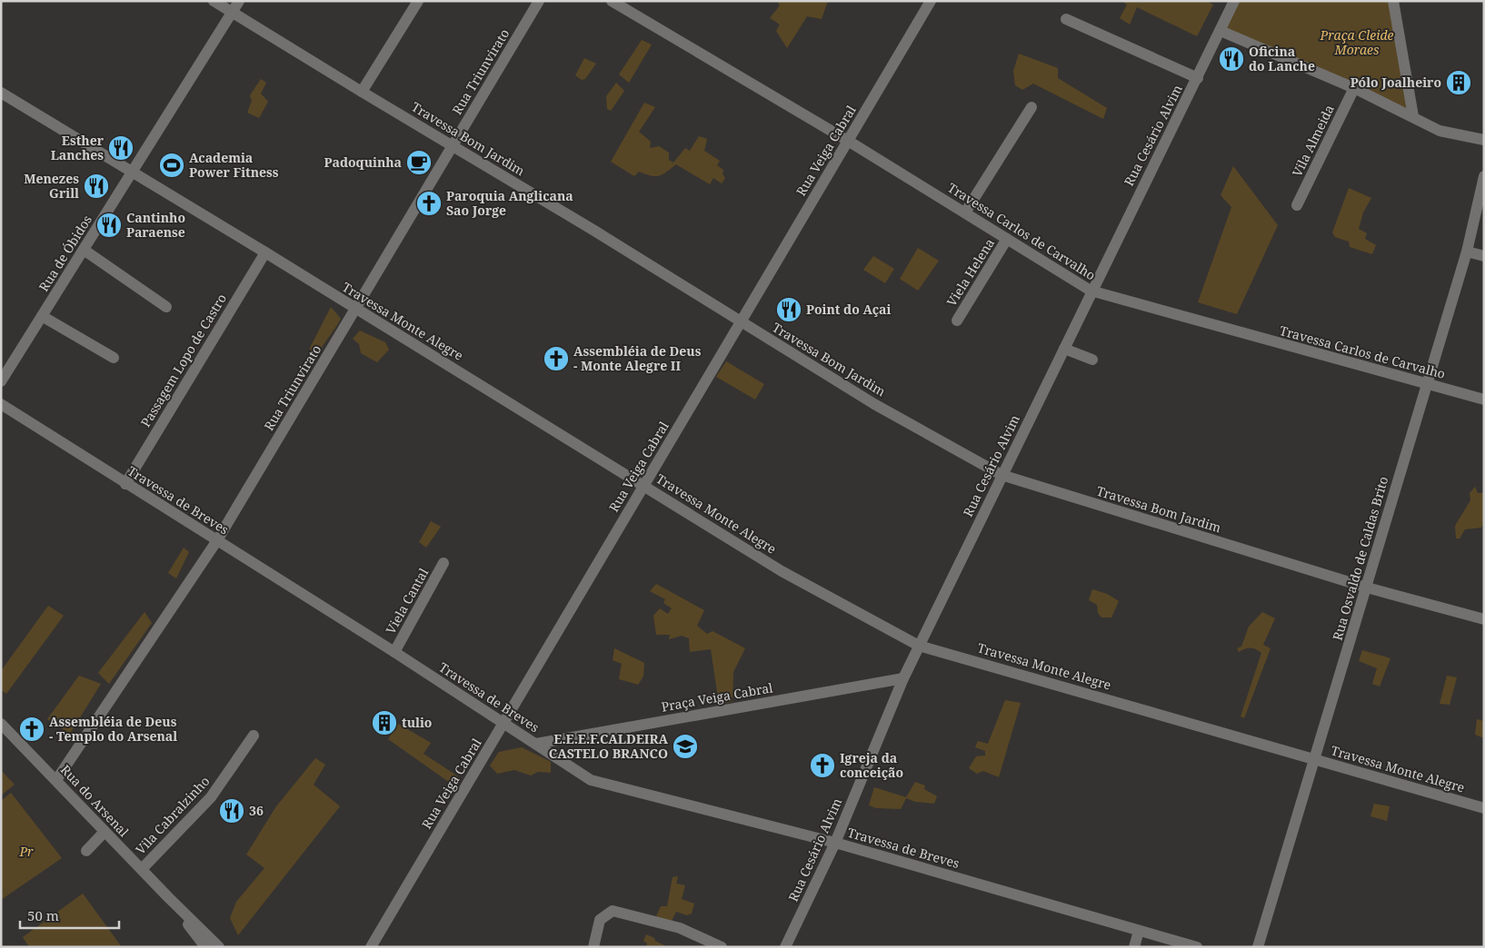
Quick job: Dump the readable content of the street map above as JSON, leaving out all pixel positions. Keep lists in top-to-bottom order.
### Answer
{
  "streets": {
    "street": [
      "Rua Triunvirato",
      "Rua Cesário Alvim",
      "Travessa Bom Jardim",
      "Vila Almeida",
      "Rua Veiga Cabral",
      "Travessa Carlos de Carvalho",
      "Rua de Óbidos",
      "Viela Helena",
      "Travessa Monte Alegre",
      "Passagem Lopo de Castro",
      "Travessa de Breves",
      "Rua Osvaldo de Caldas Brito",
      "Viela Cantal",
      "Praça Veiga Cabral",
      "Rua do Arsenal",
      "Vila Cabralzinho"
    ]
  },
  "crossings": [
    ["Rua Triunvirato", "Travessa Bom Jardim"],
    ["Rua Triunvirato", "Travessa Monte Alegre"],
    ["Rua Triunvirato", "Travessa de Breves"],
    ["Rua Triunvirato", "Rua do Arsenal"],
    ["Rua Cesário Alvim", "Travessa Bom Jardim"],
    ["Rua Cesário Alvim", "Travessa Carlos de Carvalho"],
    ["Rua Cesário Alvim", "Travessa Monte Alegre"],
    ["Rua Cesário Alvim", "Travessa de Breves"],
    ["Rua Cesário Alvim", "Praça Veiga Cabral"],
    ["Travessa Bom Jardim", "Rua Veiga Cabral"],
    ["Travessa Bom Jardim", "Rua de Óbidos"],
    ["Travessa Bom Jardim", "Rua Osvaldo de Caldas Brito"],
    ["Rua Veiga Cabral", "Travessa Carlos de Carvalho"],
    ["Rua Veiga Cabral", "Travessa Monte Alegre"],
    ["Rua Veiga Cabral", "Travessa de Breves"],
    ["Travessa Carlos de Carvalho", "Viela Helena"],
    ["Travessa Carlos de Carvalho", "Rua Osvaldo de Caldas Brito"],
    ["Rua de Óbidos", "Travessa Monte Alegre"],
    ["Travessa Monte Alegre", "Passagem Lopo de Castro"],
    ["Travessa Monte Alegre", "Rua Osvaldo de Caldas Brito"],
    ["Passagem Lopo de Castro", "Travessa de Breves"],
    ["Travessa de Breves", "Viela Cantal"],
    ["Travessa de Breves", "Praça Veiga Cabral"],
    ["Rua do Arsenal", "Vila Cabralzinho"]
  ],
  "parks": ["Praça Cleide Moraes", "Pr"],
  "places": {
    "restaurant": [
      "Oficina do Lanche",
      "Esther Lanches",
      "Menezes Grill",
      "Cantinho Paraense",
      "Point do Açai",
      "36"
    ],
    "building": ["Pólo Joalheiro", "tulio"],
    "cafe": ["Padoquinha"],
    "sports": ["Academia Power Fitness"],
    "church": [
      "Paroquia Anglicana Sao Jorge",
      "Assembléia de Deus - Monte Alegre II",
      "Assembléia de Deus - Templo do Arsenal",
      "Igreja da conceição"
    ],
    "school or university": ["E.E.E.F.CALDEIRA CASTELO BRANCO"]
  },
  "scale_bar": "50 m"
}
